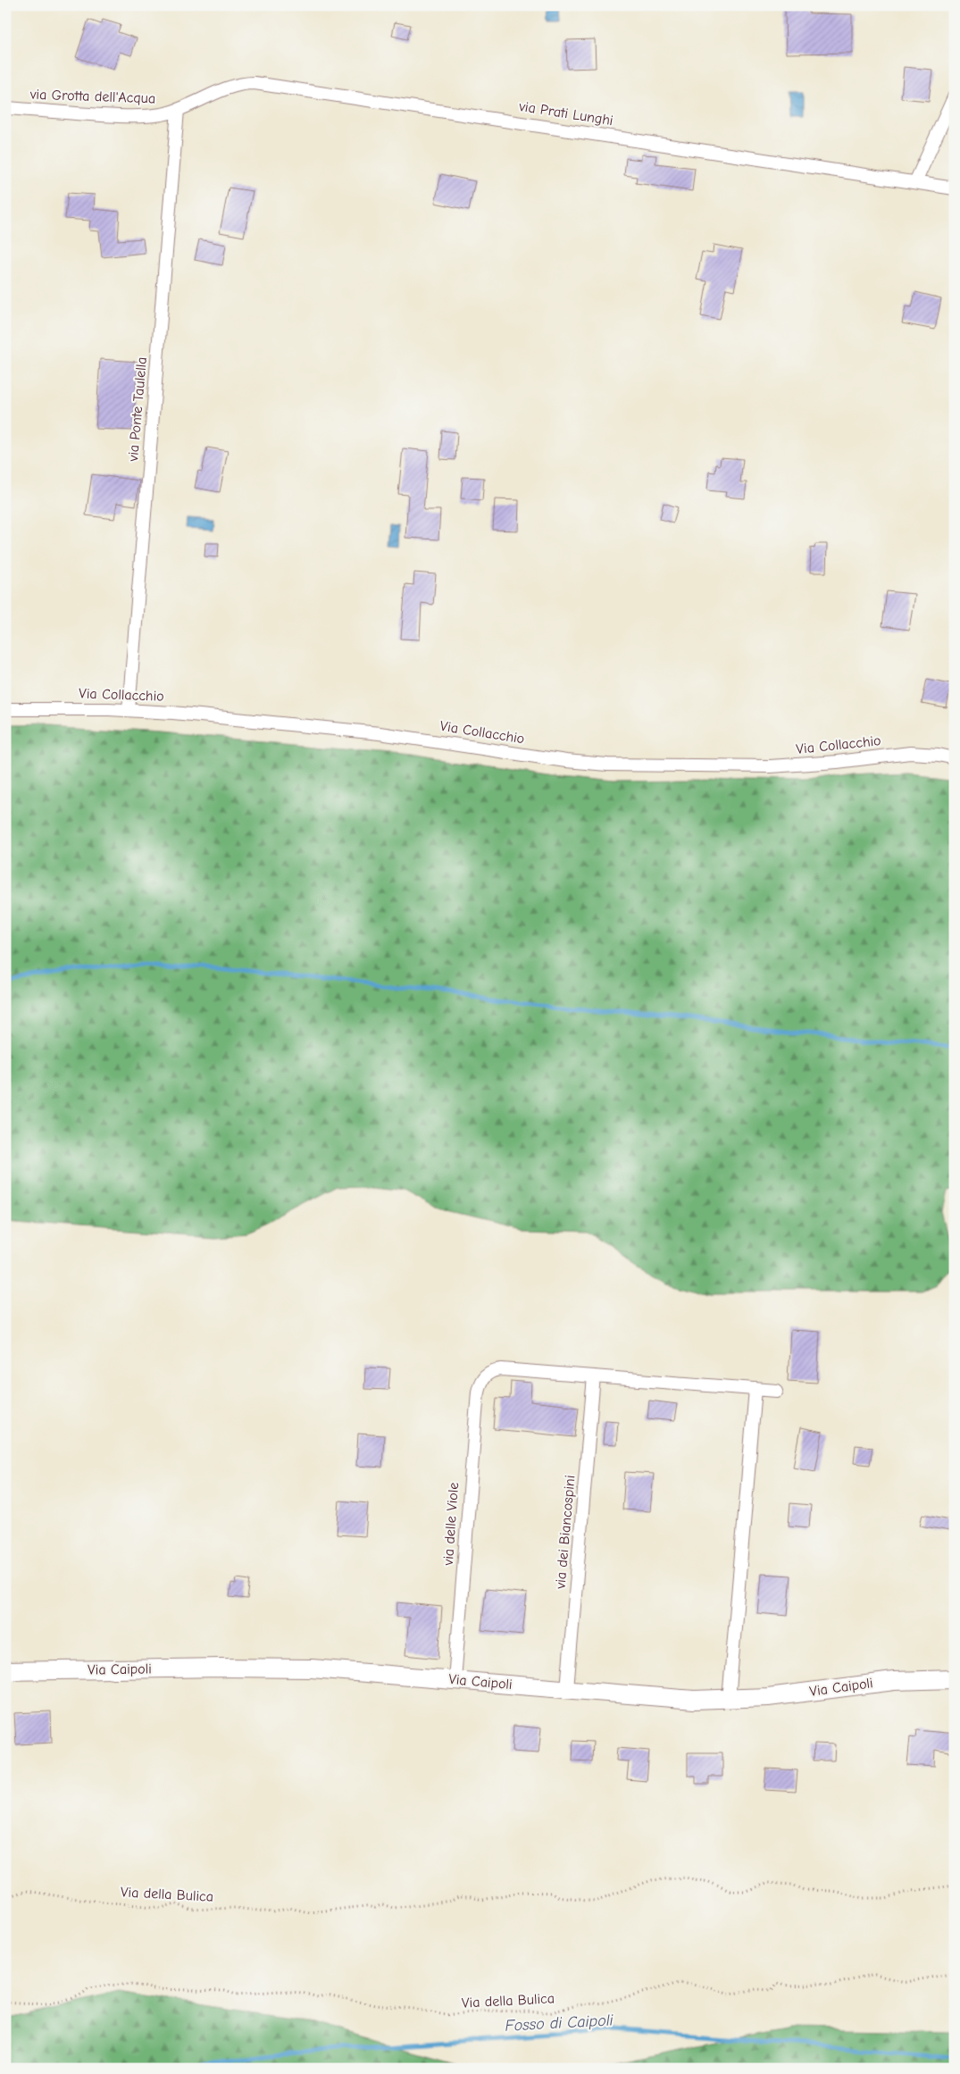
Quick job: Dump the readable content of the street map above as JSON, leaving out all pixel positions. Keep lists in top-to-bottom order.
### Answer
{
  "streets": {
    "street": [
      "via Grotta dell'Acqua",
      "via Prati Lunghi",
      "via Ponte Taulella",
      "Via Collacchio",
      "via delle Viole",
      "via dei Biancospini",
      "Via Caipoli"
    ],
    "path": ["Via della Bulica"]
  },
  "crossings": [
    ["via Grotta dell'Acqua", "via Prati Lunghi"],
    ["via Grotta dell'Acqua", "via Ponte Taulella"],
    ["via Prati Lunghi", "via Ponte Taulella"],
    ["via Ponte Taulella", "Via Collacchio"],
    ["via delle Viole", "via dei Biancospini"],
    ["via delle Viole", "Via Caipoli"],
    ["via dei Biancospini", "Via Caipoli"]
  ],
  "water": ["Fosso di Caipoli"]
}
